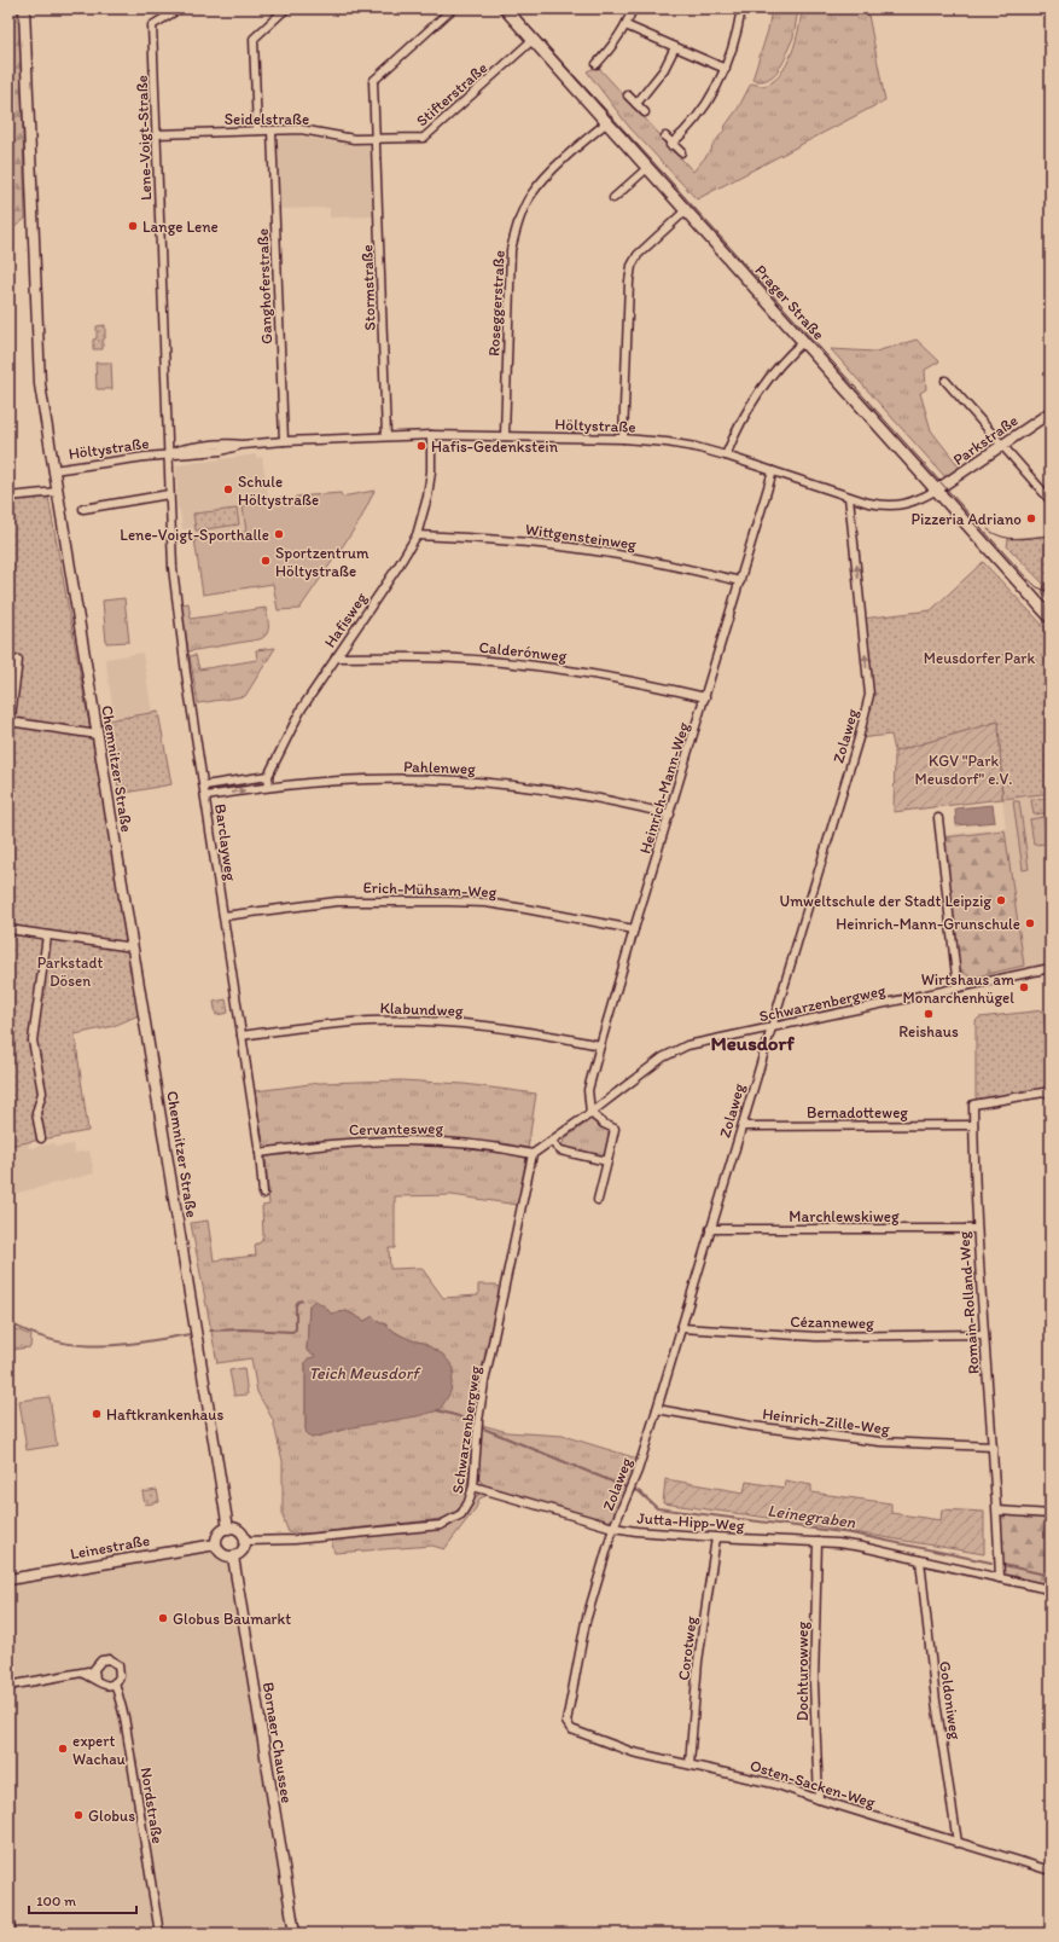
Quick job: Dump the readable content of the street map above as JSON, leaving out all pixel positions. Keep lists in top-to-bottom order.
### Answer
{
  "streets": {
    "main road": [
      "Prager Straße",
      "Parkstraße",
      "Chemnitzer Straße",
      "Leinestraße",
      "Bornaer Chaussee"
    ],
    "street": [
      "Stifterstraße",
      "Seidelstraße",
      "Lene-Voigt-Straße",
      "Ganghoferstraße",
      "Stormstraße",
      "Roseggerstraße",
      "Höltystraße",
      "Wittgensteinweg",
      "Hafisweg",
      "Calderónweg",
      "Zolaweg",
      "Pahlenweg",
      "Heinrich-Mann-Weg",
      "Barclayweg",
      "Erich-Mühsam-Weg",
      "Schwarzenbergweg",
      "Klabundweg",
      "Bernadotteweg",
      "Cervantesweg",
      "Marchlewskiweg",
      "Romain-Rolland-Weg",
      "Cézanneweg",
      "Heinrich-Zille-Weg",
      "Jutta-Hipp-Weg",
      "Corotweg",
      "Dochturowweg",
      "Goldoniweg",
      "Osten-Sacken-Weg",
      "Nordstraße"
    ]
  },
  "crossings": [
    ["Stifterstraße", "Seidelstraße"],
    ["Stifterstraße", "Stormstraße"],
    ["Stifterstraße", "Prager Straße"],
    ["Seidelstraße", "Lene-Voigt-Straße"],
    ["Seidelstraße", "Ganghoferstraße"],
    ["Seidelstraße", "Stormstraße"],
    ["Lene-Voigt-Straße", "Höltystraße"],
    ["Lene-Voigt-Straße", "Barclayweg"],
    ["Ganghoferstraße", "Höltystraße"],
    ["Stormstraße", "Höltystraße"],
    ["Prager Straße", "Roseggerstraße"],
    ["Prager Straße", "Höltystraße"],
    ["Prager Straße", "Parkstraße"],
    ["Roseggerstraße", "Höltystraße"],
    ["Höltystraße", "Parkstraße"],
    ["Höltystraße", "Hafisweg"],
    ["Höltystraße", "Zolaweg"],
    ["Höltystraße", "Chemnitzer Straße"],
    ["Höltystraße", "Heinrich-Mann-Weg"],
    ["Höltystraße", "Barclayweg"],
    ["Wittgensteinweg", "Hafisweg"],
    ["Wittgensteinweg", "Heinrich-Mann-Weg"],
    ["Hafisweg", "Calderónweg"],
    ["Calderónweg", "Heinrich-Mann-Weg"],
    ["Zolaweg", "Schwarzenbergweg"],
    ["Zolaweg", "Bernadotteweg"],
    ["Zolaweg", "Marchlewskiweg"],
    ["Zolaweg", "Cézanneweg"],
    ["Zolaweg", "Heinrich-Zille-Weg"],
    ["Zolaweg", "Jutta-Hipp-Weg"],
    ["Zolaweg", "Osten-Sacken-Weg"],
    ["Pahlenweg", "Heinrich-Mann-Weg"],
    ["Pahlenweg", "Barclayweg"],
    ["Chemnitzer Straße", "Schwarzenbergweg"],
    ["Chemnitzer Straße", "Leinestraße"],
    ["Chemnitzer Straße", "Bornaer Chaussee"],
    ["Heinrich-Mann-Weg", "Erich-Mühsam-Weg"],
    ["Heinrich-Mann-Weg", "Schwarzenbergweg"],
    ["Heinrich-Mann-Weg", "Klabundweg"],
    ["Barclayweg", "Erich-Mühsam-Weg"],
    ["Barclayweg", "Klabundweg"],
    ["Barclayweg", "Cervantesweg"],
    ["Schwarzenbergweg", "Cervantesweg"],
    ["Schwarzenbergweg", "Jutta-Hipp-Weg"],
    ["Schwarzenbergweg", "Leinestraße"],
    ["Schwarzenbergweg", "Bornaer Chaussee"],
    ["Bernadotteweg", "Romain-Rolland-Weg"],
    ["Marchlewskiweg", "Romain-Rolland-Weg"],
    ["Romain-Rolland-Weg", "Cézanneweg"],
    ["Romain-Rolland-Weg", "Heinrich-Zille-Weg"],
    ["Romain-Rolland-Weg", "Jutta-Hipp-Weg"],
    ["Jutta-Hipp-Weg", "Corotweg"],
    ["Jutta-Hipp-Weg", "Dochturowweg"],
    ["Jutta-Hipp-Weg", "Goldoniweg"],
    ["Leinestraße", "Bornaer Chaussee"],
    ["Corotweg", "Osten-Sacken-Weg"],
    ["Dochturowweg", "Osten-Sacken-Weg"],
    ["Goldoniweg", "Osten-Sacken-Weg"]
  ],
  "one_way": ["Zolaweg"],
  "districts": ["Meusdorf"],
  "water": ["Teich Meusdorf", "Leinegraben"],
  "parks": ["Meusdorfer Park", "KGV \"Park Meusdorf\" e.V.", "Parkstadt Dösen"],
  "places": [
    "Lange Lene",
    "Hafis-Gedenkstein",
    "Schule Höltystraße",
    "Pizzeria Adriano",
    "Lene-Voigt-Sporthalle",
    "Sportzentrum Höltystraße",
    "Umweltschule der Stadt Leipzig",
    "Heinrich-Mann-Grunschule",
    "Wirtshaus am Monarchenhügel",
    "Reishaus",
    "Haftkrankenhaus",
    "Globus Baumarkt",
    "expert Wachau",
    "Globus"
  ],
  "scale_bar": "100 m"
}
